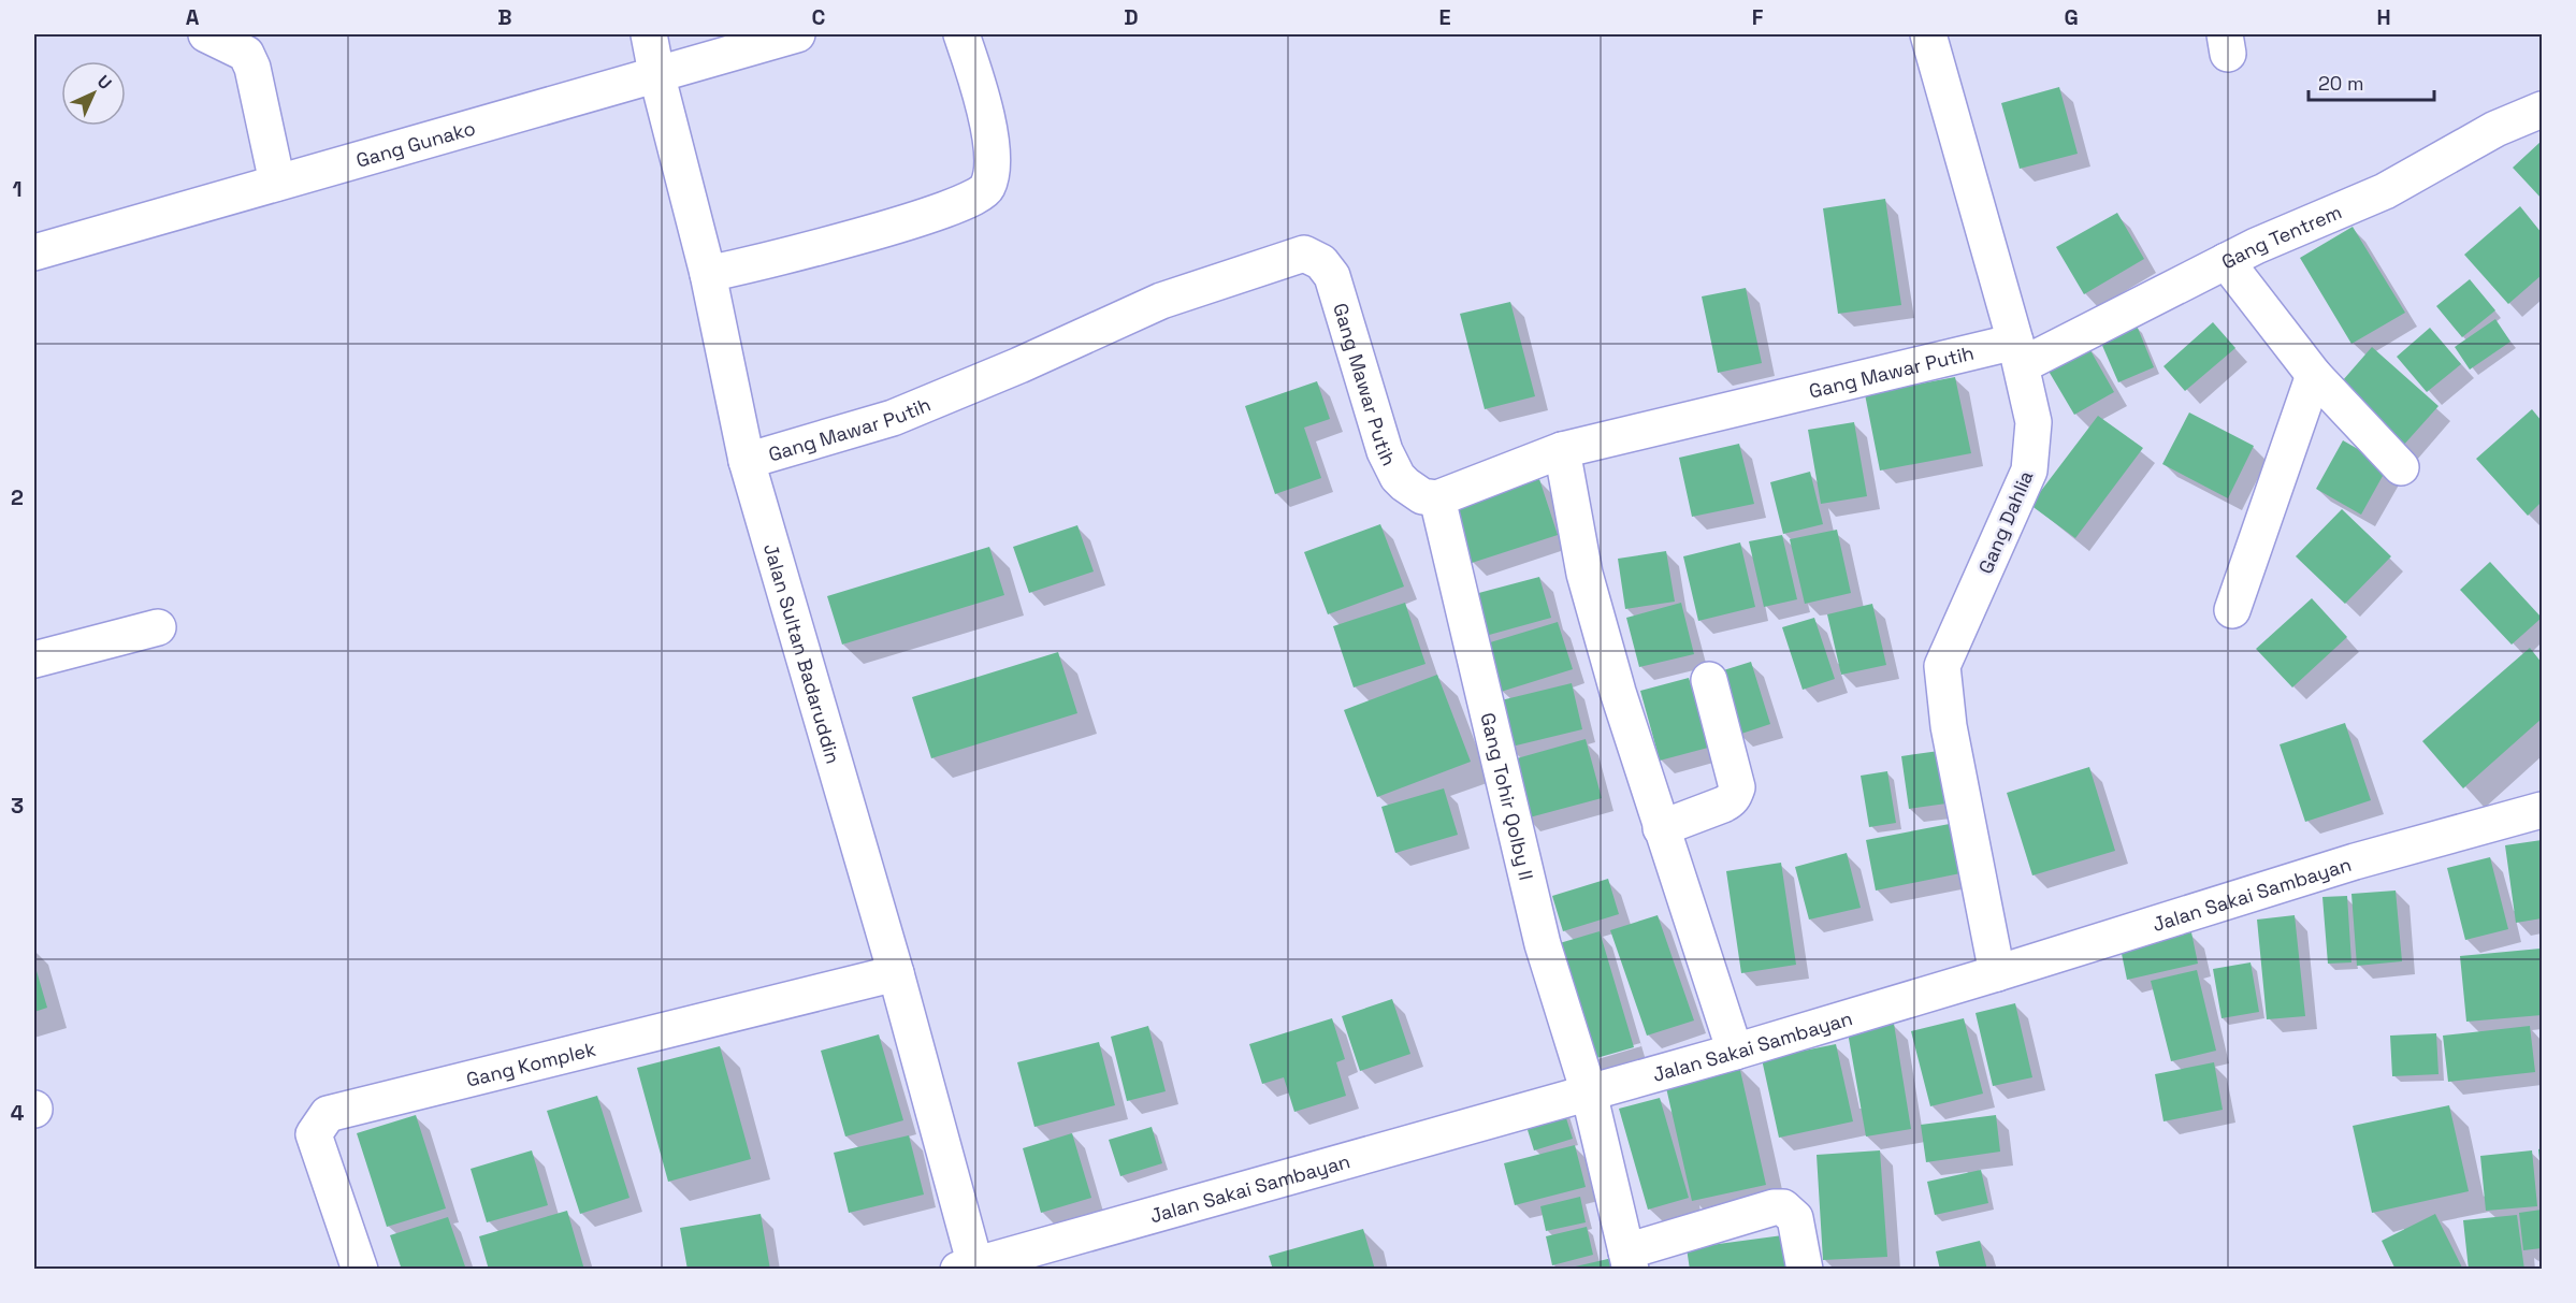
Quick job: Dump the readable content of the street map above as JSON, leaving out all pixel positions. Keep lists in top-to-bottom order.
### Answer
{
  "streets": {
    "street": [
      "Gang Gunako",
      "Gang Tentrem",
      "Gang Mawar Putih",
      "Gang Dahlia",
      "Jalan Sultan Badaruddin",
      "Gang Tohir Qolby II",
      "Jalan Sakai Sambayan",
      "Gang Komplek"
    ]
  },
  "crossings": [
    ["Gang Gunako", "Jalan Sultan Badaruddin"],
    ["Gang Tentrem", "Gang Mawar Putih"],
    ["Gang Tentrem", "Gang Dahlia"],
    ["Gang Mawar Putih", "Gang Dahlia"],
    ["Gang Mawar Putih", "Jalan Sultan Badaruddin"],
    ["Gang Mawar Putih", "Gang Tohir Qolby II"],
    ["Gang Dahlia", "Jalan Sakai Sambayan"],
    ["Jalan Sultan Badaruddin", "Jalan Sakai Sambayan"],
    ["Jalan Sultan Badaruddin", "Gang Komplek"],
    ["Gang Tohir Qolby II", "Jalan Sakai Sambayan"]
  ],
  "scale_bar": "20 m",
  "north": "top right",
  "grid": {
    "columns": [
      "A",
      "B",
      "C",
      "D",
      "E",
      "F",
      "G",
      "H"
    ],
    "rows": [
      "1",
      "2",
      "3",
      "4"
    ]
  }
}
